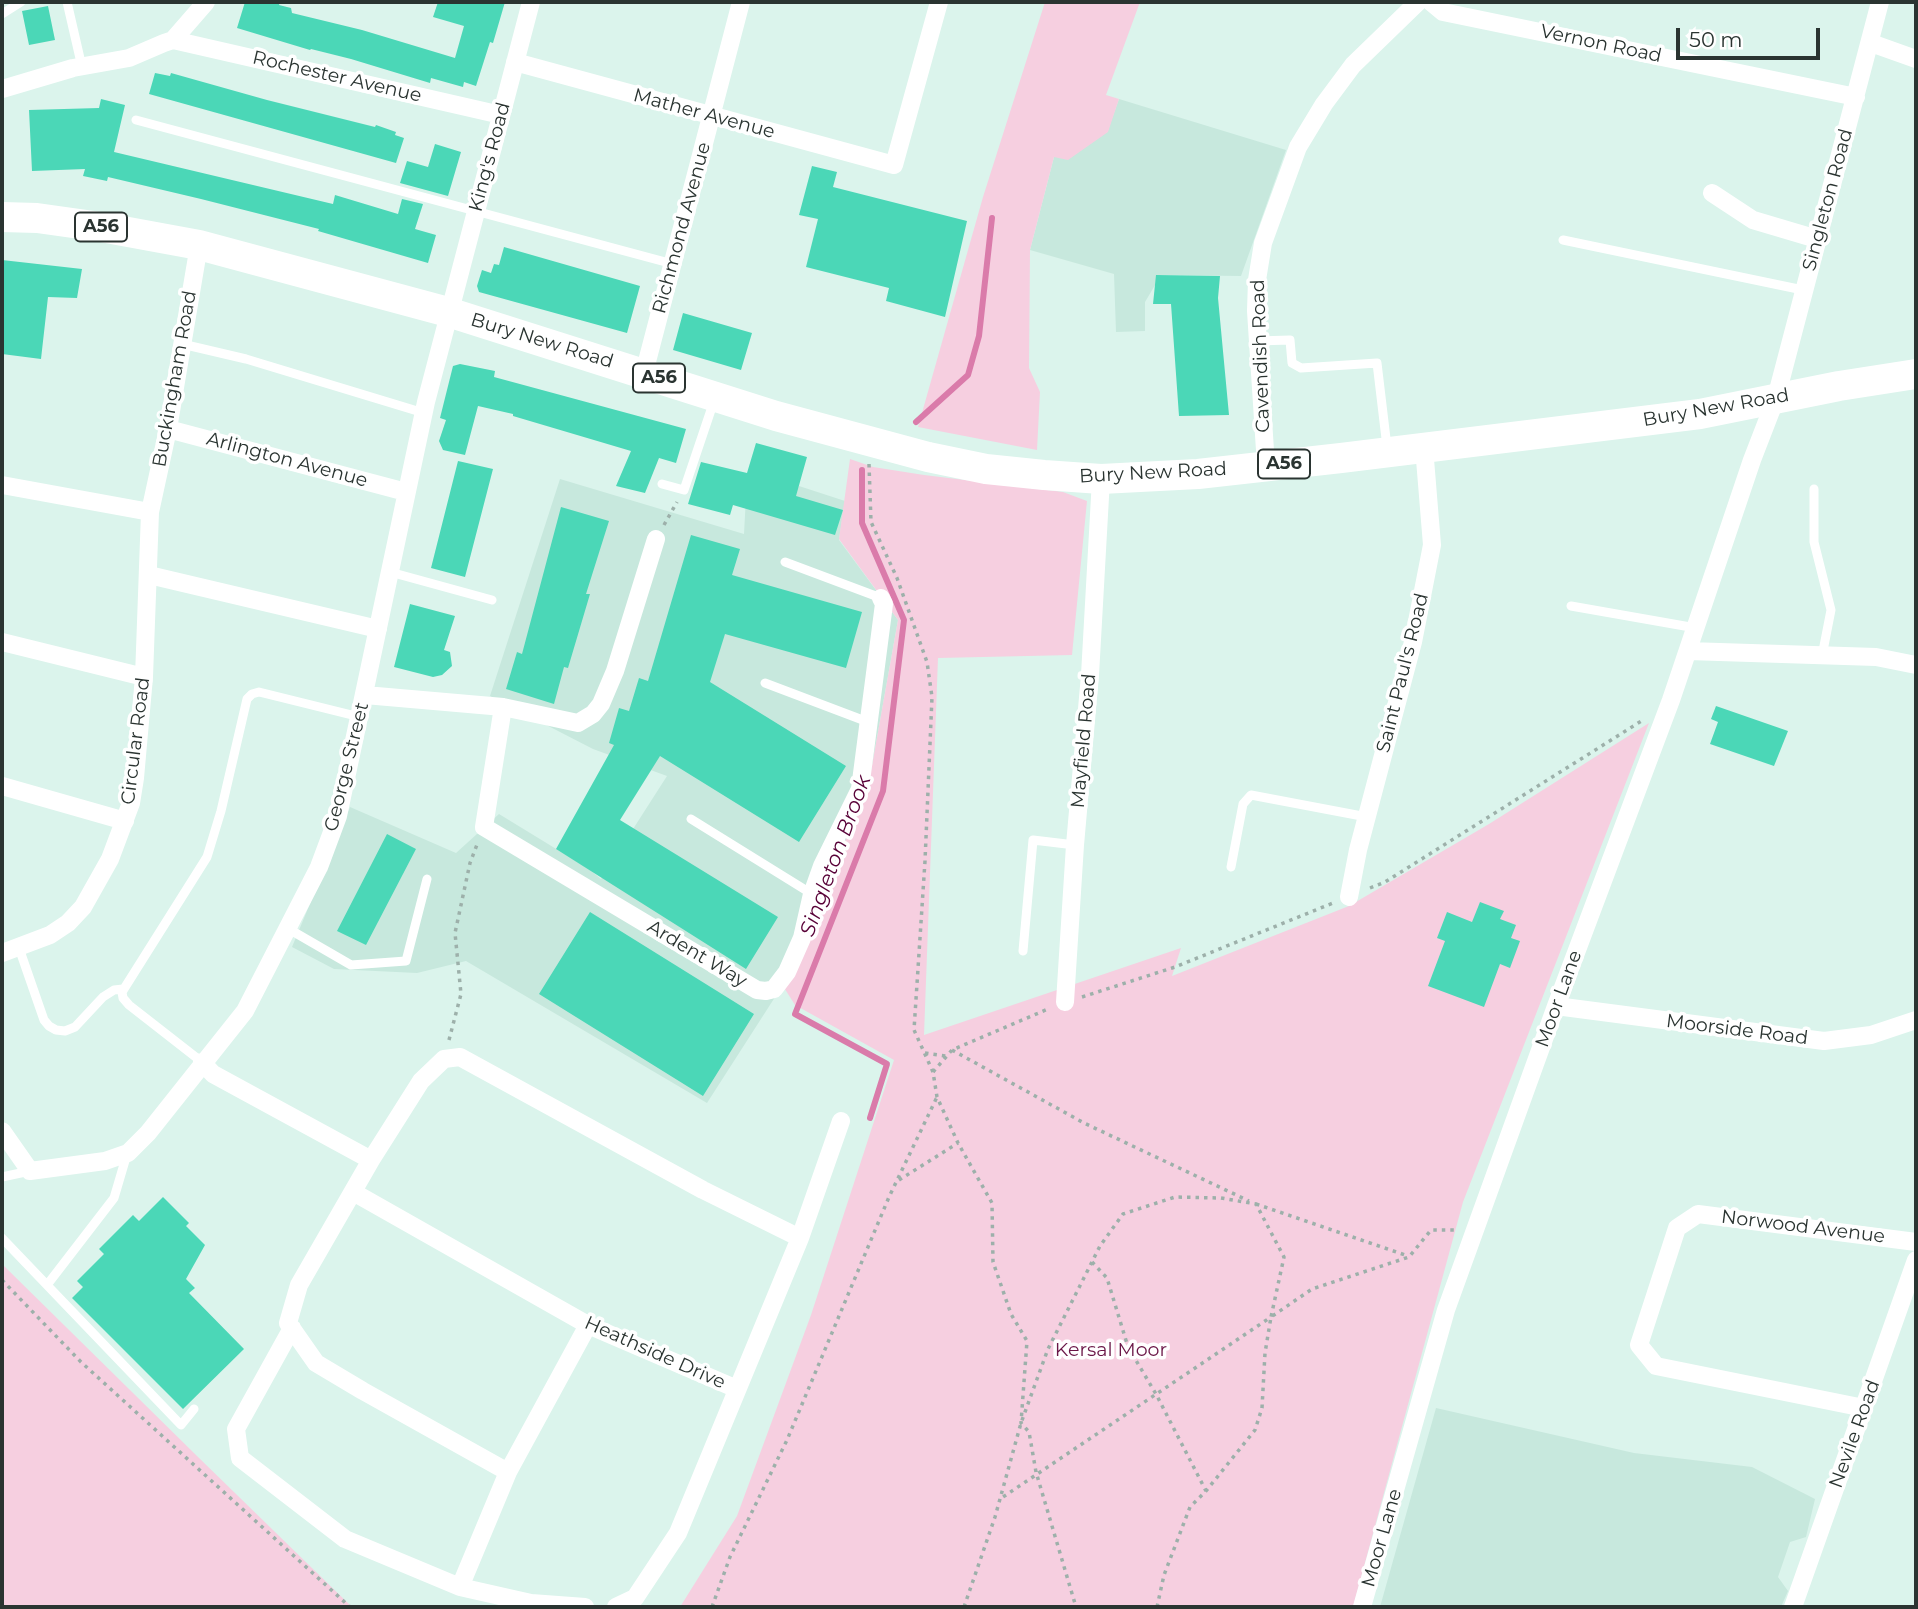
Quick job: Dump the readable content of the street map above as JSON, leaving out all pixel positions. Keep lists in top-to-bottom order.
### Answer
{
  "streets": {
    "highway": ["A56", "Bury New Road"],
    "street": [
      "Vernon Road",
      "Rochester Avenue",
      "Mather Avenue",
      "King's Road",
      "Singleton Road",
      "Richmond Avenue",
      "Cavendish Road",
      "Buckingham Road",
      "Arlington Avenue",
      "Saint Paul's Road",
      "Circular Road",
      "Mayfield Road",
      "George Street",
      "Ardent Way",
      "Moor Lane",
      "Moorside Road",
      "Norwood Avenue",
      "Heathside Drive",
      "Nevile Road"
    ]
  },
  "crossings": [
    ["Vernon Road", "Singleton Road"],
    ["Rochester Avenue", "King's Road"],
    ["Mather Avenue", "King's Road"],
    ["Mather Avenue", "Richmond Avenue"],
    ["King's Road", "Bury New Road"],
    ["King's Road", "George Street"],
    ["Singleton Road", "Bury New Road"],
    ["Singleton Road", "Moor Lane"],
    ["A56", "Bury New Road"],
    ["A56", "Buckingham Road"],
    ["Richmond Avenue", "Bury New Road"],
    ["Bury New Road", "Cavendish Road"],
    ["Bury New Road", "Buckingham Road"],
    ["Bury New Road", "Saint Paul's Road"],
    ["Bury New Road", "Mayfield Road"],
    ["Bury New Road", "George Street"],
    ["Bury New Road", "Moor Lane"],
    ["Buckingham Road", "Arlington Avenue"],
    ["Buckingham Road", "Circular Road"],
    ["Arlington Avenue", "George Street"],
    ["Moor Lane", "Moorside Road"],
    ["Norwood Avenue", "Nevile Road"]
  ],
  "water": ["Singleton Brook"],
  "parks": ["Kersal Moor"],
  "scale_bar": "50 m"
}
